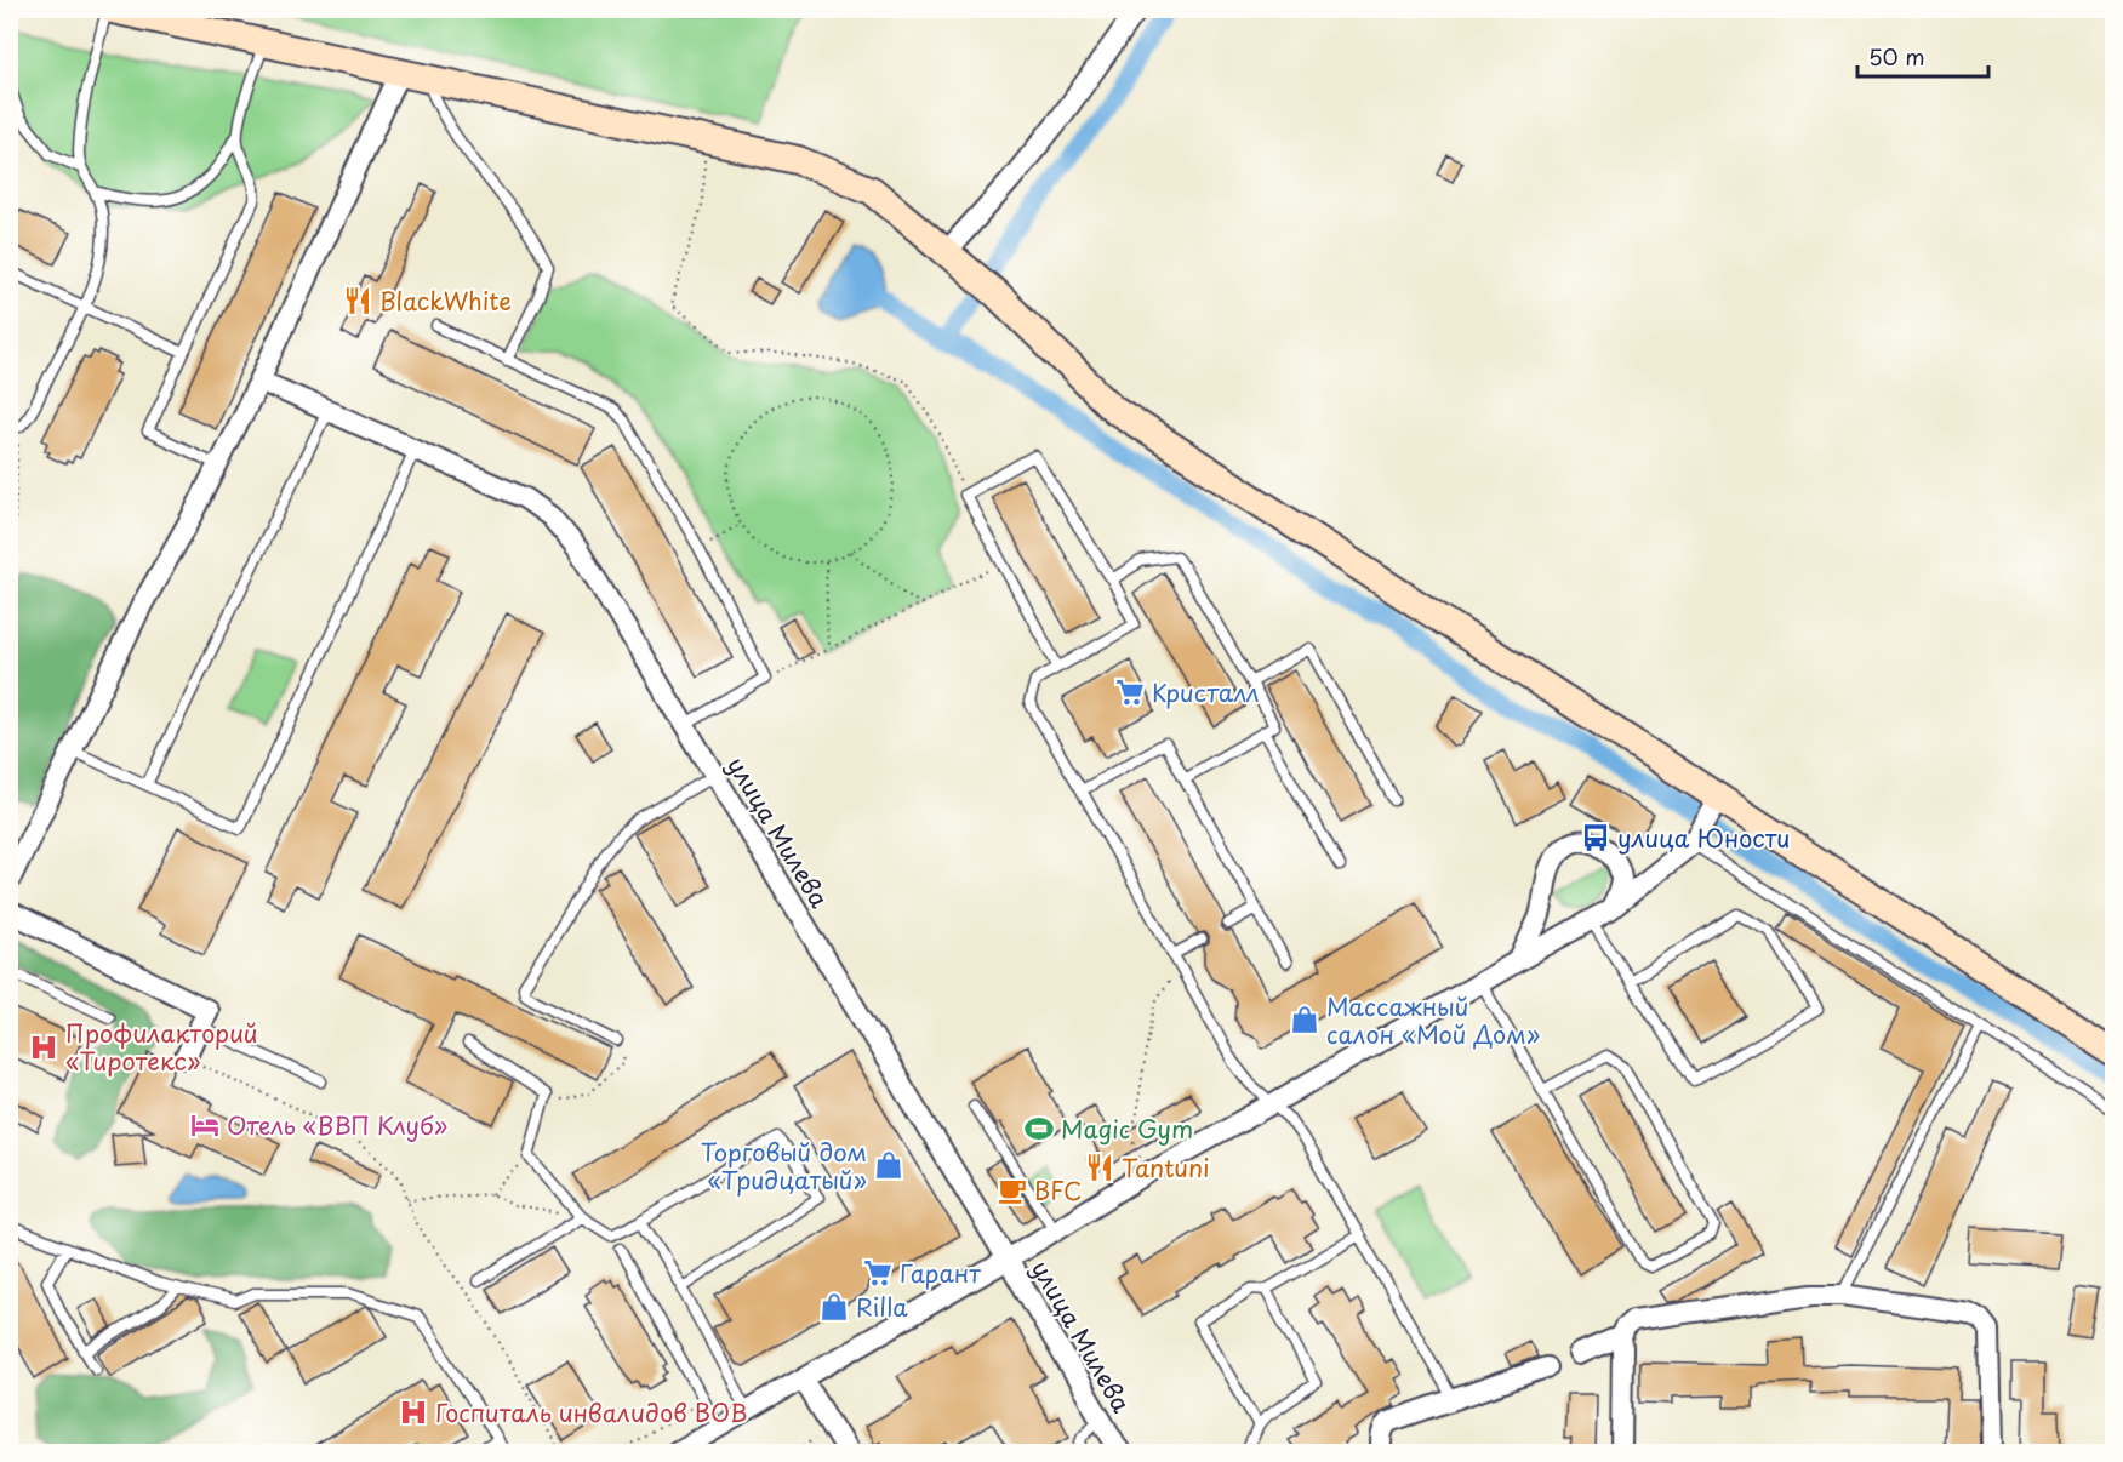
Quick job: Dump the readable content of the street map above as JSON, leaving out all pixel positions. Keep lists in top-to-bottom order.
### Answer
{
  "streets": {
    "street": ["улица Милева"]
  },
  "places": {
    "restaurant": ["BlackWhite", "Tantuni"],
    "supermarket": ["Кристалл", "Гарант"],
    "bus stop": ["улица Юности"],
    "shop": ["Массажный салон «Мой Дом»", "Торговый дом «Тридцатый»", "Rilla"],
    "hospital": ["Профилакторий «Тиротекс»", "Госпиталь инвалидов ВОВ"],
    "hotel": ["Отель «ВВП Клуб»"],
    "sports": ["Magic Gym"],
    "cafe": ["BFC"]
  },
  "scale_bar": "50 m"
}
